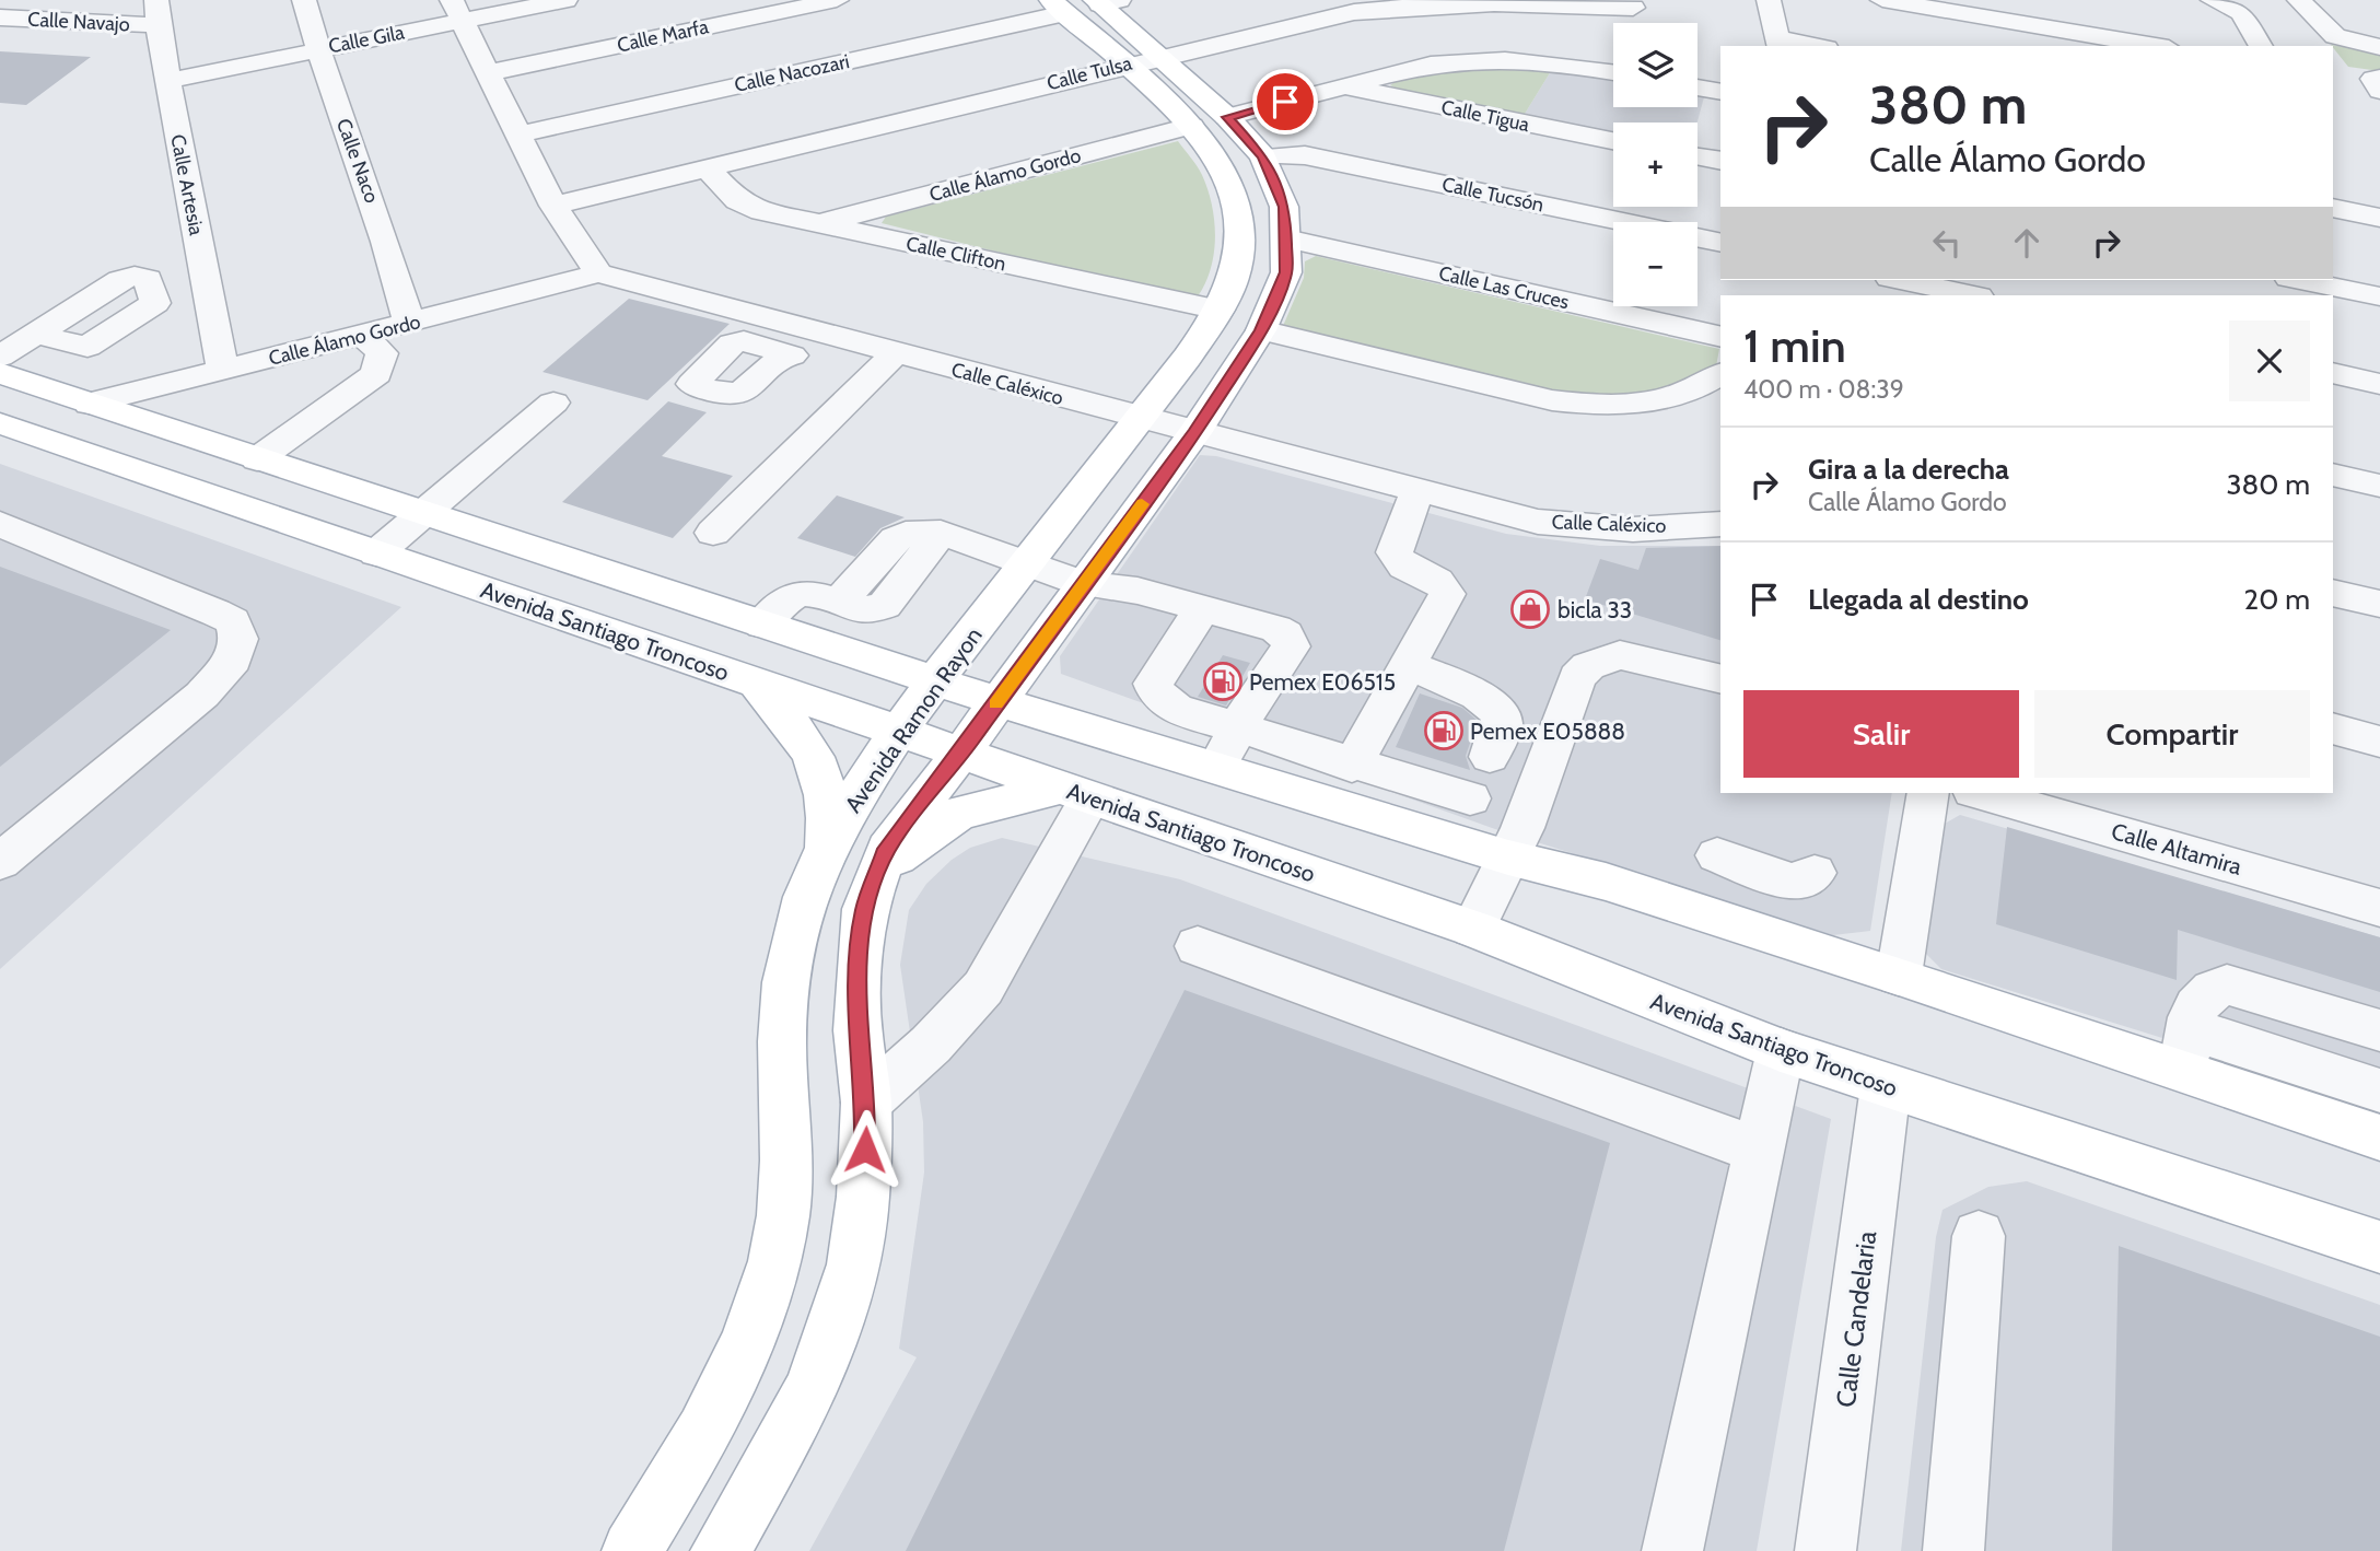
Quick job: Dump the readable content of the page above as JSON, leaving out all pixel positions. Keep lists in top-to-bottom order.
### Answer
{
  "streets": {
    "main road": ["Avenida Santiago Troncoso", "Avenida Ramon Rayon"],
    "street": [
      "Calle Navajo",
      "Calle Marfa",
      "Calle Gila",
      "Calle Nacozari",
      "Calle Tulsa",
      "Calle Tigua",
      "Calle Naco",
      "Calle Álamo Gordo",
      "Calle Artesia",
      "Calle Tucsón",
      "Calle Clifton",
      "Calle Las Cruces",
      "Calle Caléxico",
      "Calle Altamira",
      "Calle Candelaria"
    ]
  },
  "crossings": [
    ["Calle Navajo", "Calle Artesia"],
    ["Calle Gila", "Calle Naco"],
    ["Calle Gila", "Calle Artesia"],
    ["Calle Nacozari", "Avenida Ramon Rayon"],
    ["Calle Tulsa", "Calle Clifton"],
    ["Calle Tulsa", "Avenida Ramon Rayon"],
    ["Calle Naco", "Calle Álamo Gordo"],
    ["Calle Álamo Gordo", "Calle Artesia"],
    ["Calle Álamo Gordo", "Calle Clifton"],
    ["Calle Álamo Gordo", "Calle Caléxico"],
    ["Calle Álamo Gordo", "Avenida Ramon Rayon"],
    ["Calle Clifton", "Avenida Ramon Rayon"],
    ["Calle Caléxico", "Avenida Ramon Rayon"],
    ["Avenida Santiago Troncoso", "Avenida Ramon Rayon"],
    ["Avenida Santiago Troncoso", "Calle Candelaria"]
  ],
  "places": {
    "shop": ["bicla 33"],
    "fuel station": ["Pemex E06515", "Pemex E05888"]
  },
  "page": {
    "map_buttons": ["+", "−"],
    "turn": ["380 m", "Calle Álamo Gordo"],
    "heading": ["1 min", "400 m · 08:39"],
    "list": [
      {
        "name": "Gira a la derecha",
        "note": "Calle Álamo Gordo",
        "value": "380 m"
      },
      {
        "name": "Llegada al destino",
        "value": "20 m"
      }
    ],
    "buttons": ["Salir", "Compartir"]
  }
}
